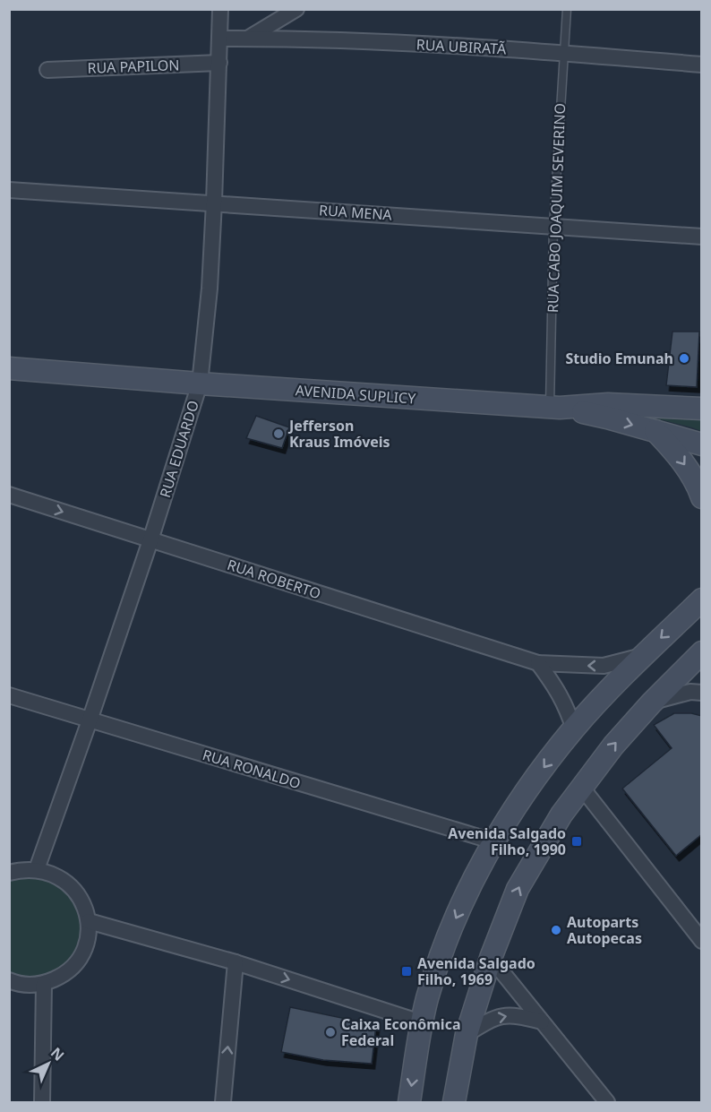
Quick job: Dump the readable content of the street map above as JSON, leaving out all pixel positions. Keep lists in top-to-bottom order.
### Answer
{
  "streets": {
    "main road": ["AVENIDA SUPLICY"],
    "street": [
      "RUA UBIRATÃ",
      "RUA PAPILON",
      "RUA MENA",
      "RUA EDUARDO",
      "RUA ROBERTO",
      "RUA RONALDO"
    ],
    "lane": ["RUA CABO JOAQUIM SEVERINO"]
  },
  "crossings": [
    ["RUA UBIRATÃ", "RUA CABO JOAQUIM SEVERINO"],
    ["RUA UBIRATÃ", "RUA EDUARDO"],
    ["RUA PAPILON", "RUA EDUARDO"],
    ["RUA CABO JOAQUIM SEVERINO", "RUA MENA"],
    ["RUA CABO JOAQUIM SEVERINO", "AVENIDA SUPLICY"],
    ["RUA MENA", "RUA EDUARDO"],
    ["AVENIDA SUPLICY", "RUA EDUARDO"],
    ["RUA EDUARDO", "RUA ROBERTO"],
    ["RUA EDUARDO", "RUA RONALDO"]
  ],
  "places": {
    "other": [
      "Studio Emunah",
      "Jefferson Kraus Imóveis",
      "Autoparts Autopecas",
      "Caixa Econômica Federal"
    ],
    "transit": ["Avenida Salgado Filho, 1990", "Avenida Salgado Filho, 1969"]
  },
  "north": "top right"
}
